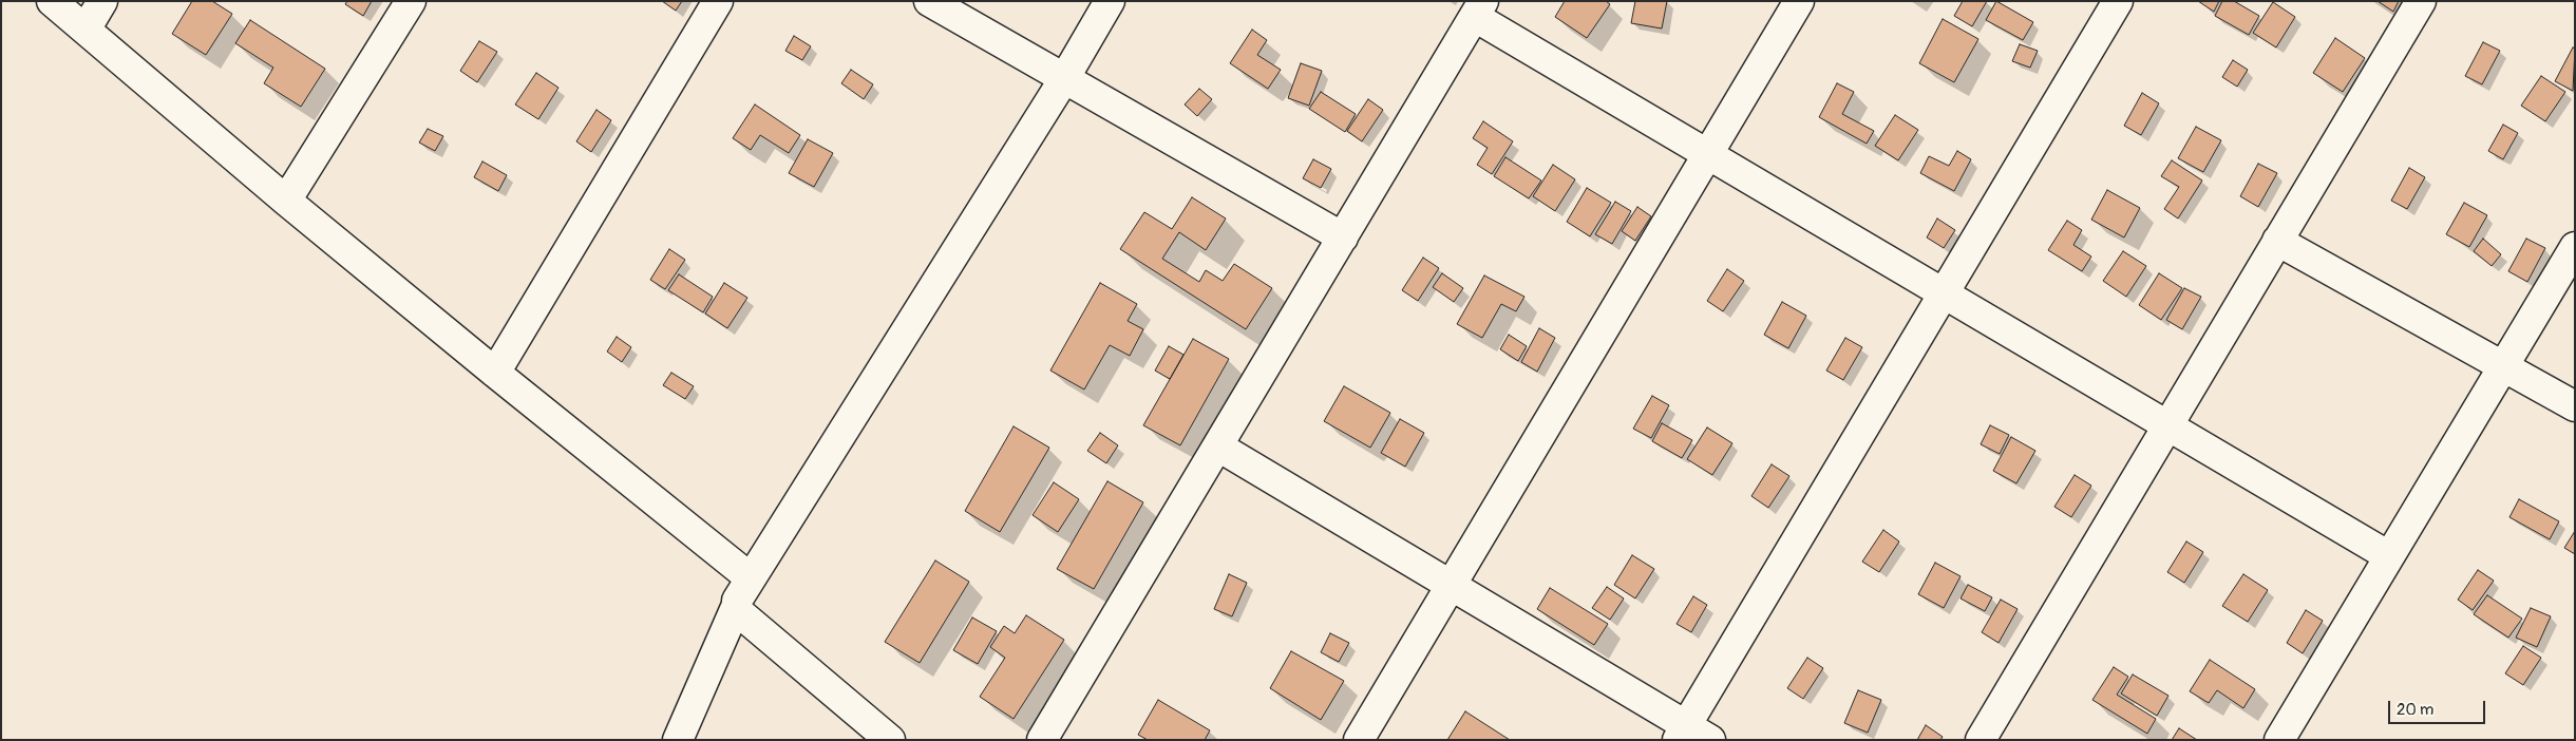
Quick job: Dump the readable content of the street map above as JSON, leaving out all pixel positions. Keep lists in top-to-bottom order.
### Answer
{
  "scale_bar": "20 m"
}
